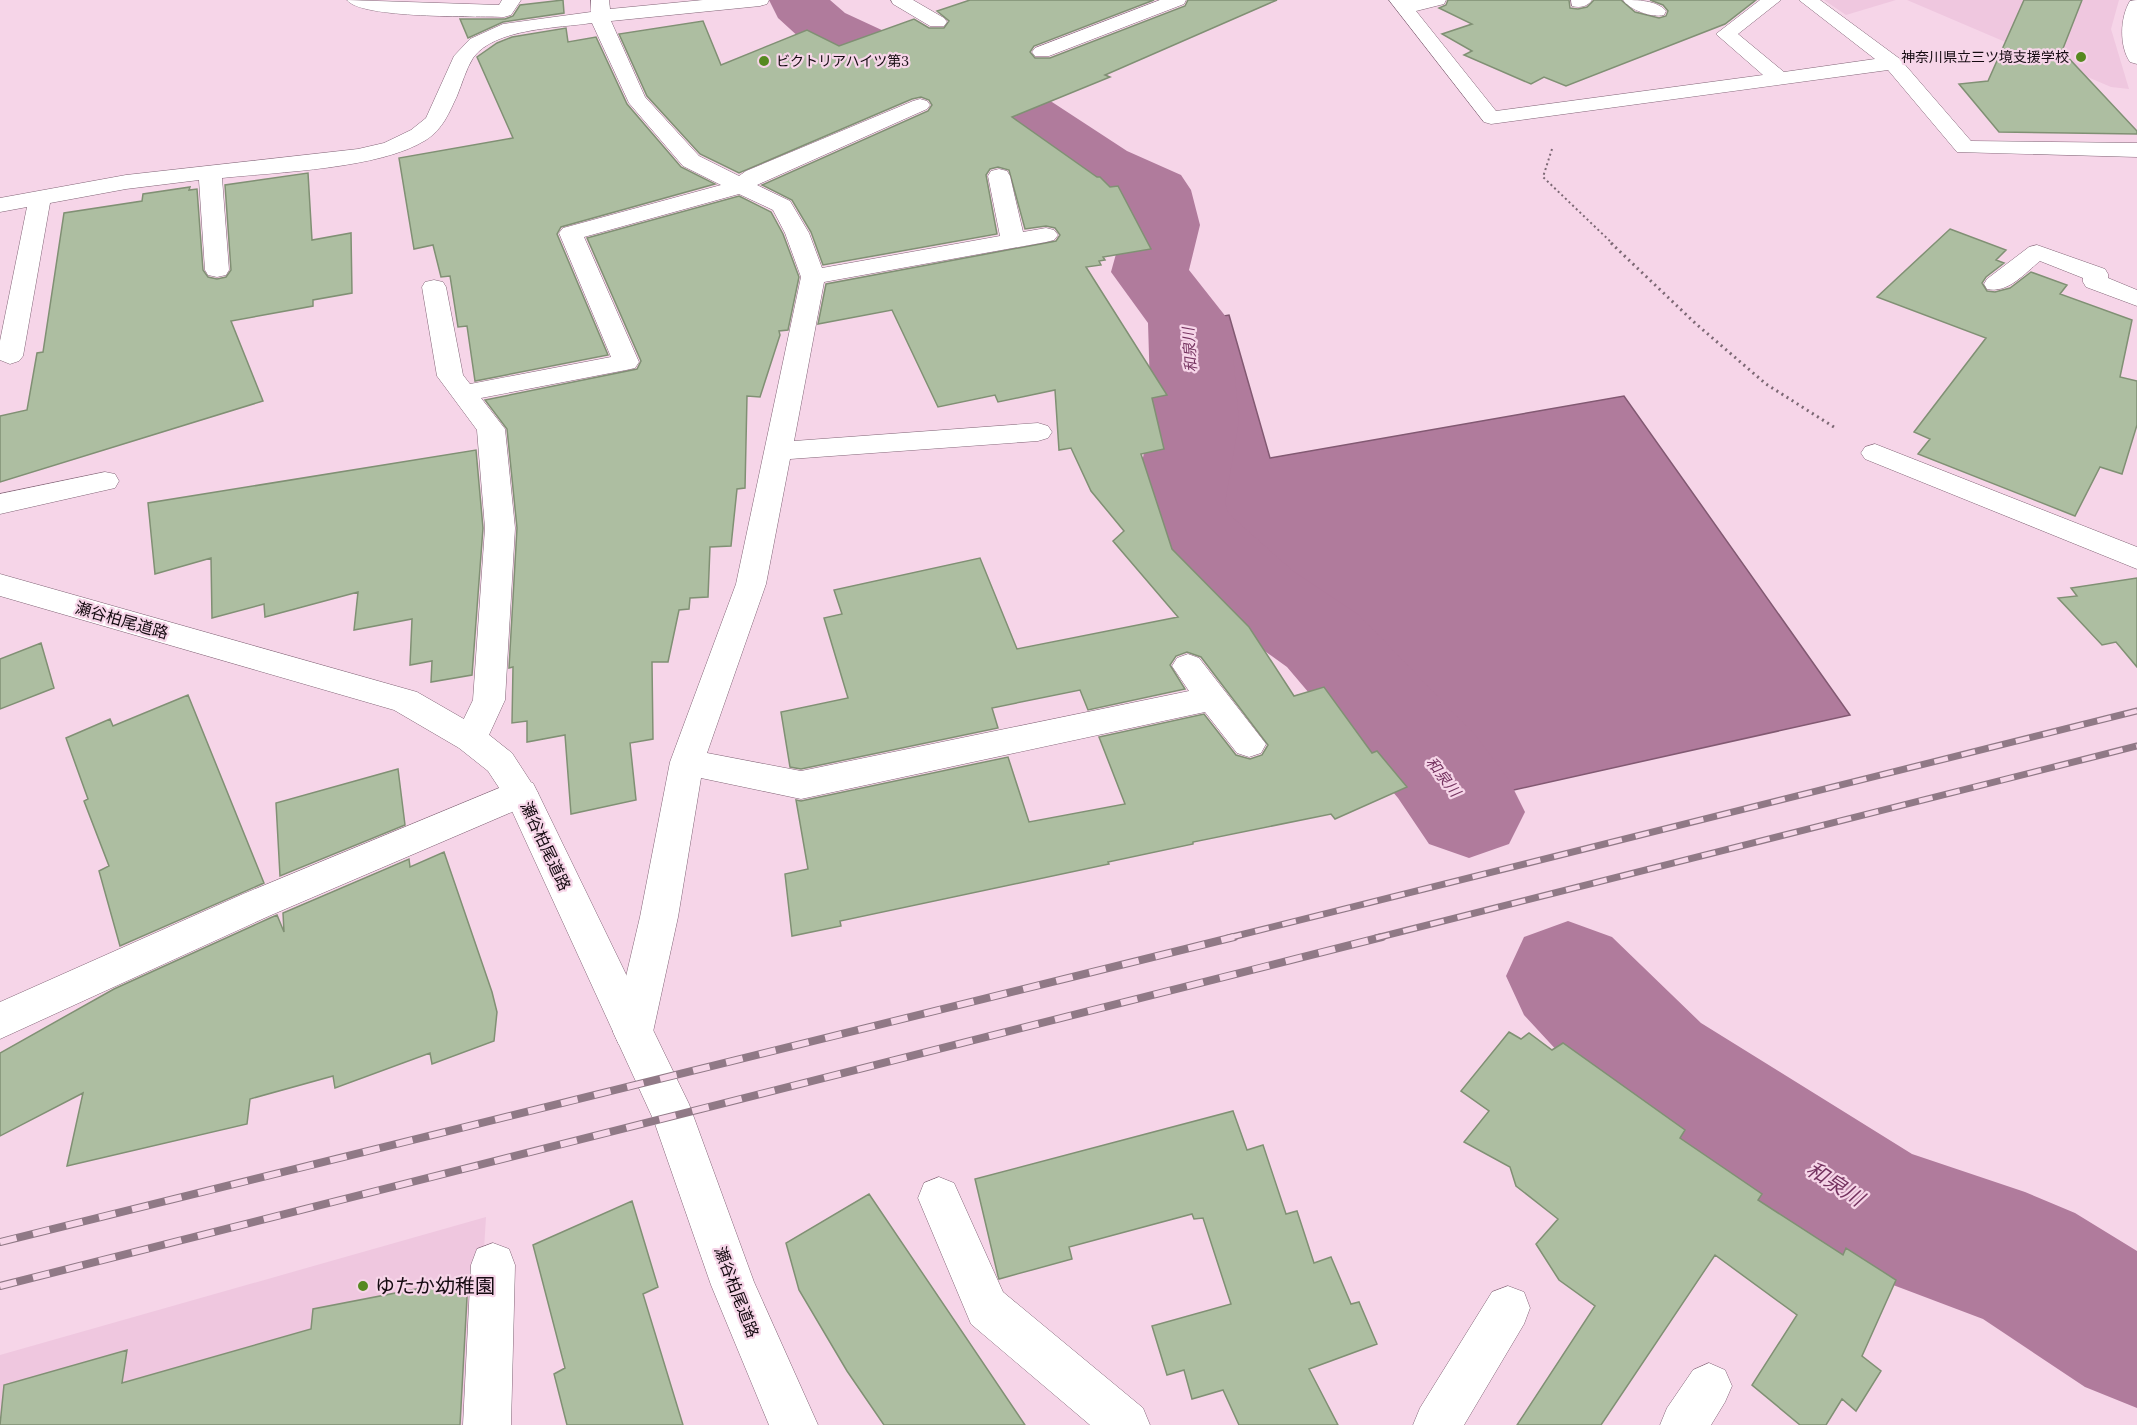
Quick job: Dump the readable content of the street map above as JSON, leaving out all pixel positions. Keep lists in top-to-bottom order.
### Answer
{
  "streets": {
    "street": ["瀬谷柏尾道路"]
  },
  "water": ["和泉川"],
  "places": ["神奈川県立三ツ境支援学校", "ビクトリアハイツ第3", "ゆたか幼稚園"]
}
